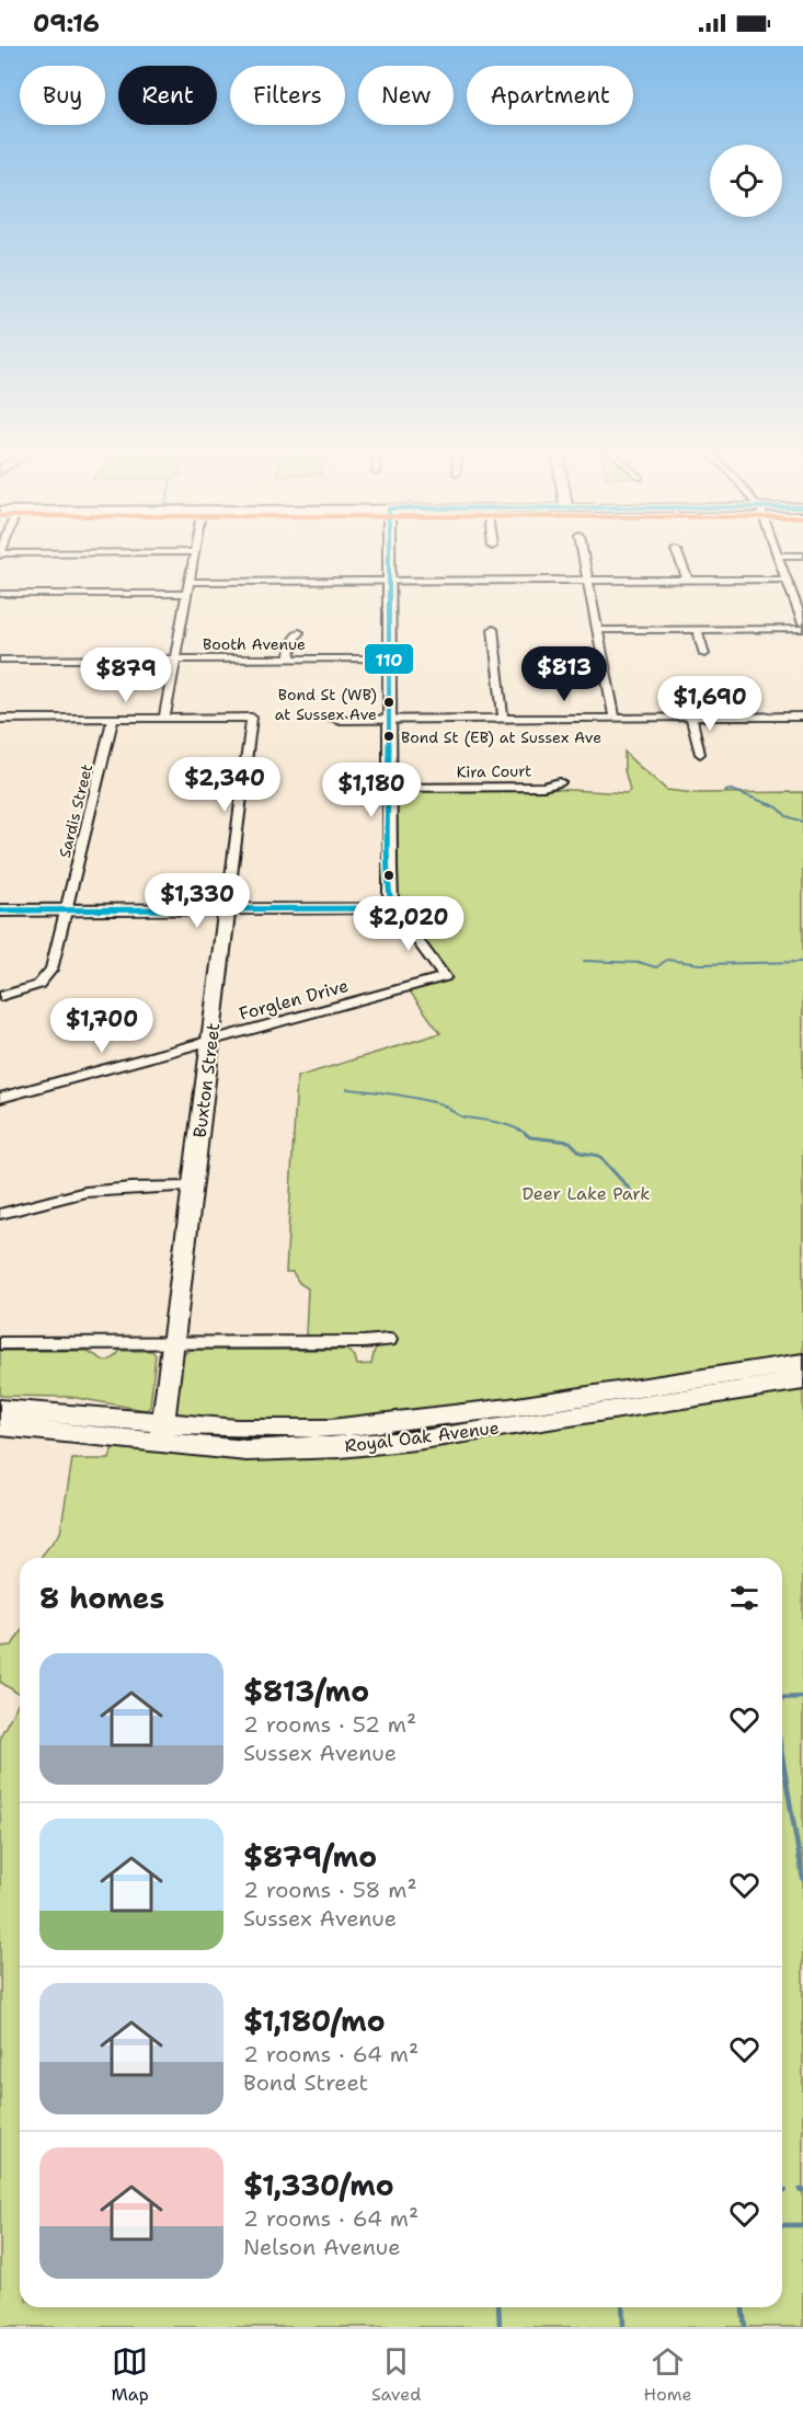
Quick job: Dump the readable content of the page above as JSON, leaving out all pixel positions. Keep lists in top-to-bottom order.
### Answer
{
  "streets": {
    "street": [
      "Booth Avenue",
      "Kira Court",
      "Sardis Street",
      "Forglen Drive",
      "Buxton Street",
      "Royal Oak Avenue"
    ]
  },
  "crossings": [
    ["Forglen Drive", "Buxton Street"],
    ["Buxton Street", "Royal Oak Avenue"]
  ],
  "parks": ["Deer Lake Park"],
  "places": ["Bond St (WB) at Sussex Ave", "Bond St (EB) at Sussex Ave"],
  "lines": ["transit line 110"],
  "page": {
    "status": "09:16",
    "chip": [
      "Buy",
      "Rent",
      "Filters",
      "New",
      "Apartment"
    ],
    "price": [
      "$813",
      "$879",
      "$1,690",
      "$2,340",
      "$1,180",
      "$1,330",
      "$2,020",
      "$1,700"
    ],
    "heading": "8 homes",
    "list": [
      {
        "name": "$813/mo",
        "note": "2 rooms · 52 m² · Sussex Avenue"
      },
      {
        "name": "$879/mo",
        "note": "2 rooms · 58 m² · Sussex Avenue"
      },
      {
        "name": "$1,180/mo",
        "note": "2 rooms · 64 m² · Bond Street"
      },
      {
        "name": "$1,330/mo",
        "note": "2 rooms · 64 m² · Nelson Avenue"
      }
    ],
    "tabs": ["Map", "Saved", "Home"]
  }
}
